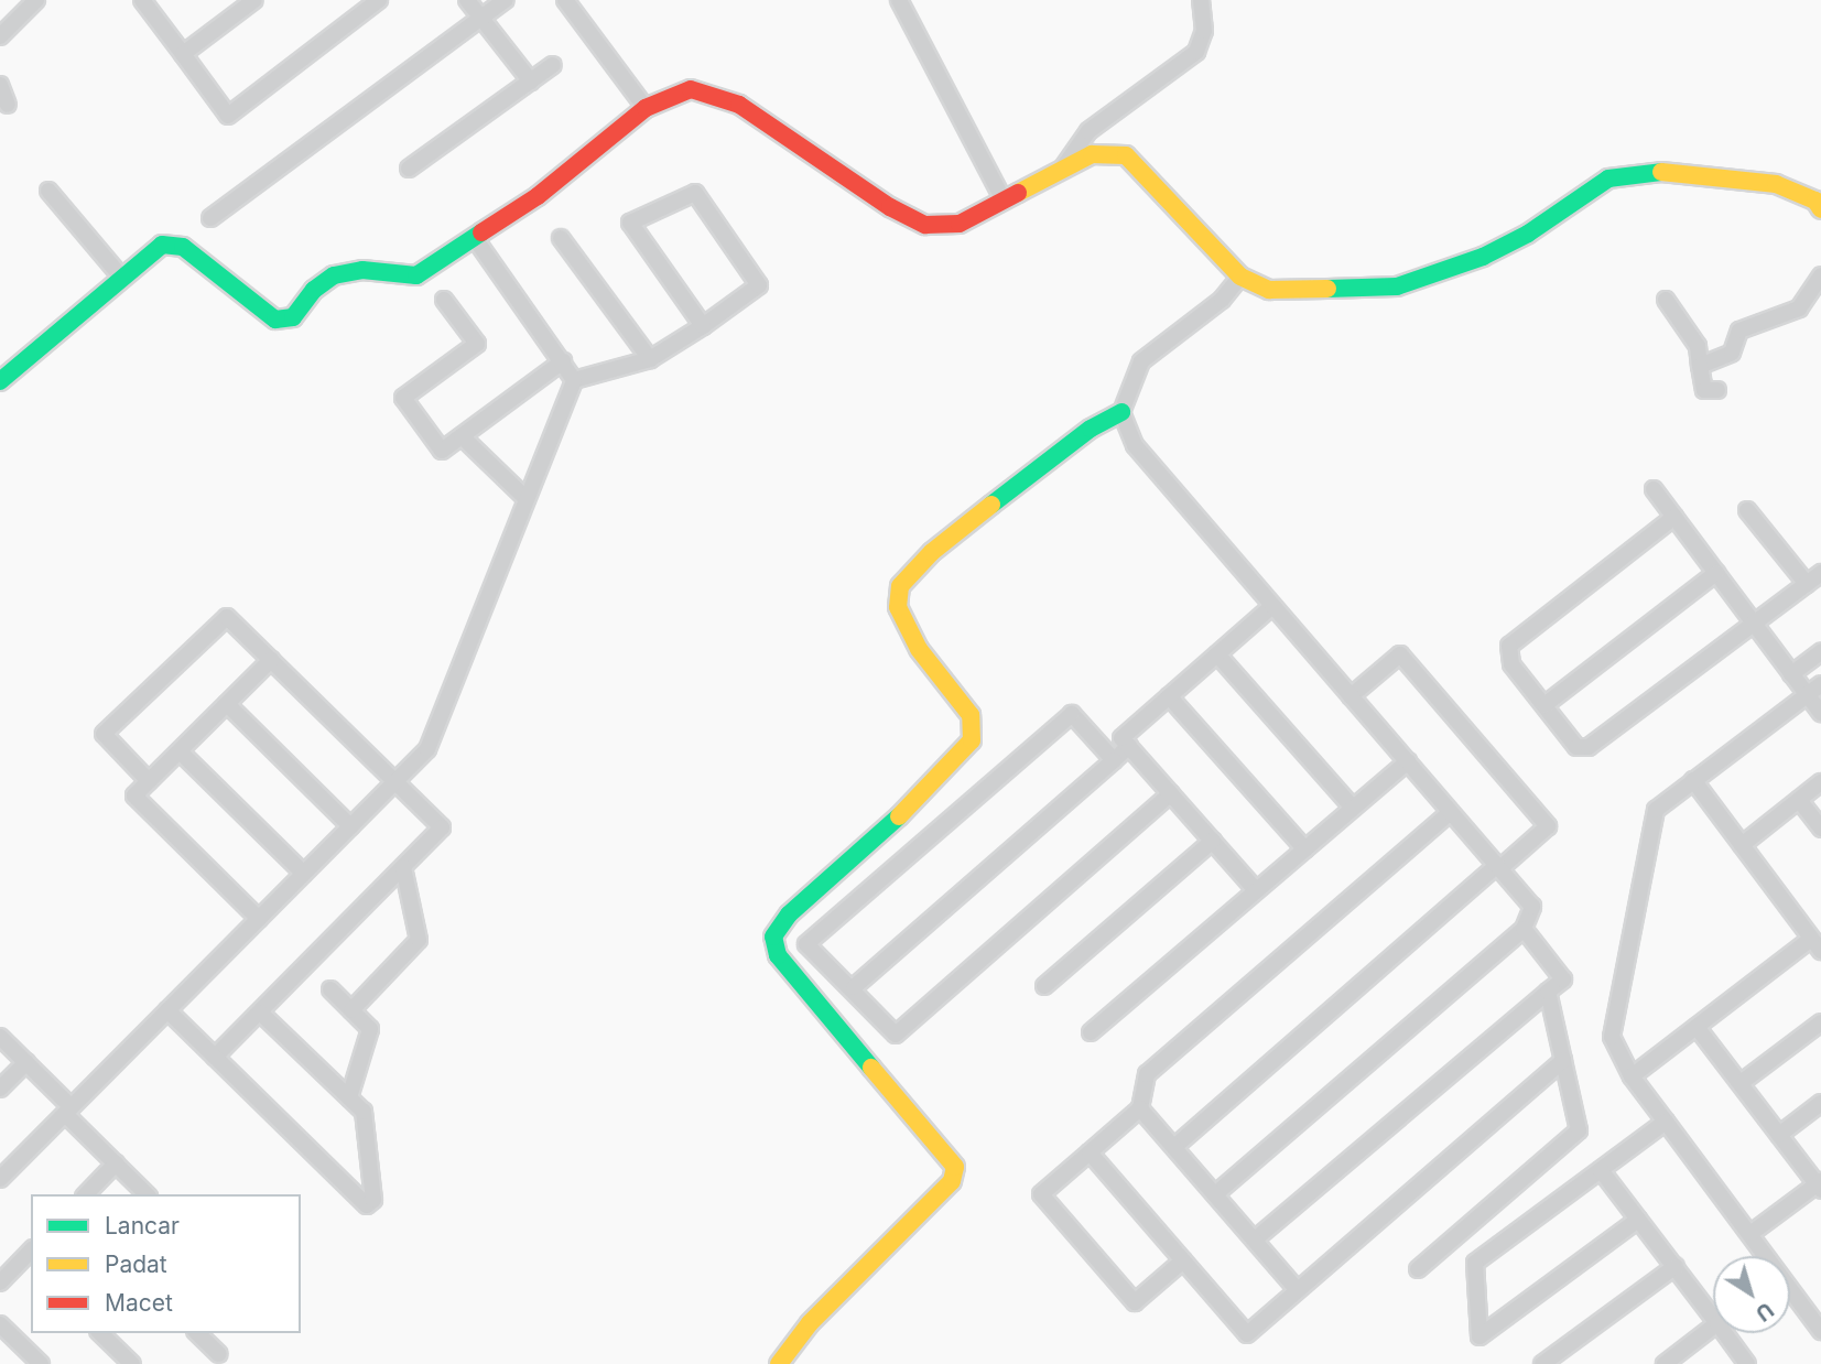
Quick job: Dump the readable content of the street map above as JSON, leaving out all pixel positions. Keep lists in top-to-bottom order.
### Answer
{
  "legend": ["Lancar", "Padat", "Macet"],
  "north": "bottom right"
}
